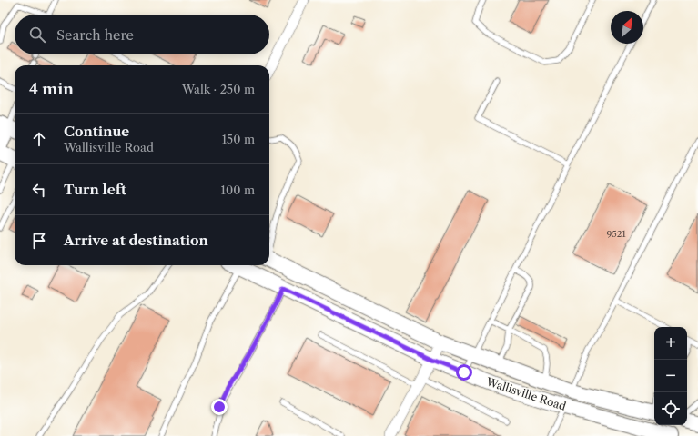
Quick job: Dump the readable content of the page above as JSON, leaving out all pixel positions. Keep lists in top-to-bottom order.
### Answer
{
  "streets": {
    "main road": ["Wallisville Road"]
  },
  "house_numbers": ["9521"],
  "north": "top right",
  "page": {
    "search": "Search here",
    "heading": ["4 min", "Walk · 250 m"],
    "list": [
      ["Continue", "Wallisville Road", "150 m"],
      ["Turn left", "100 m"],
      "Arrive at destination"
    ],
    "map_buttons": ["+", "−"]
  }
}
